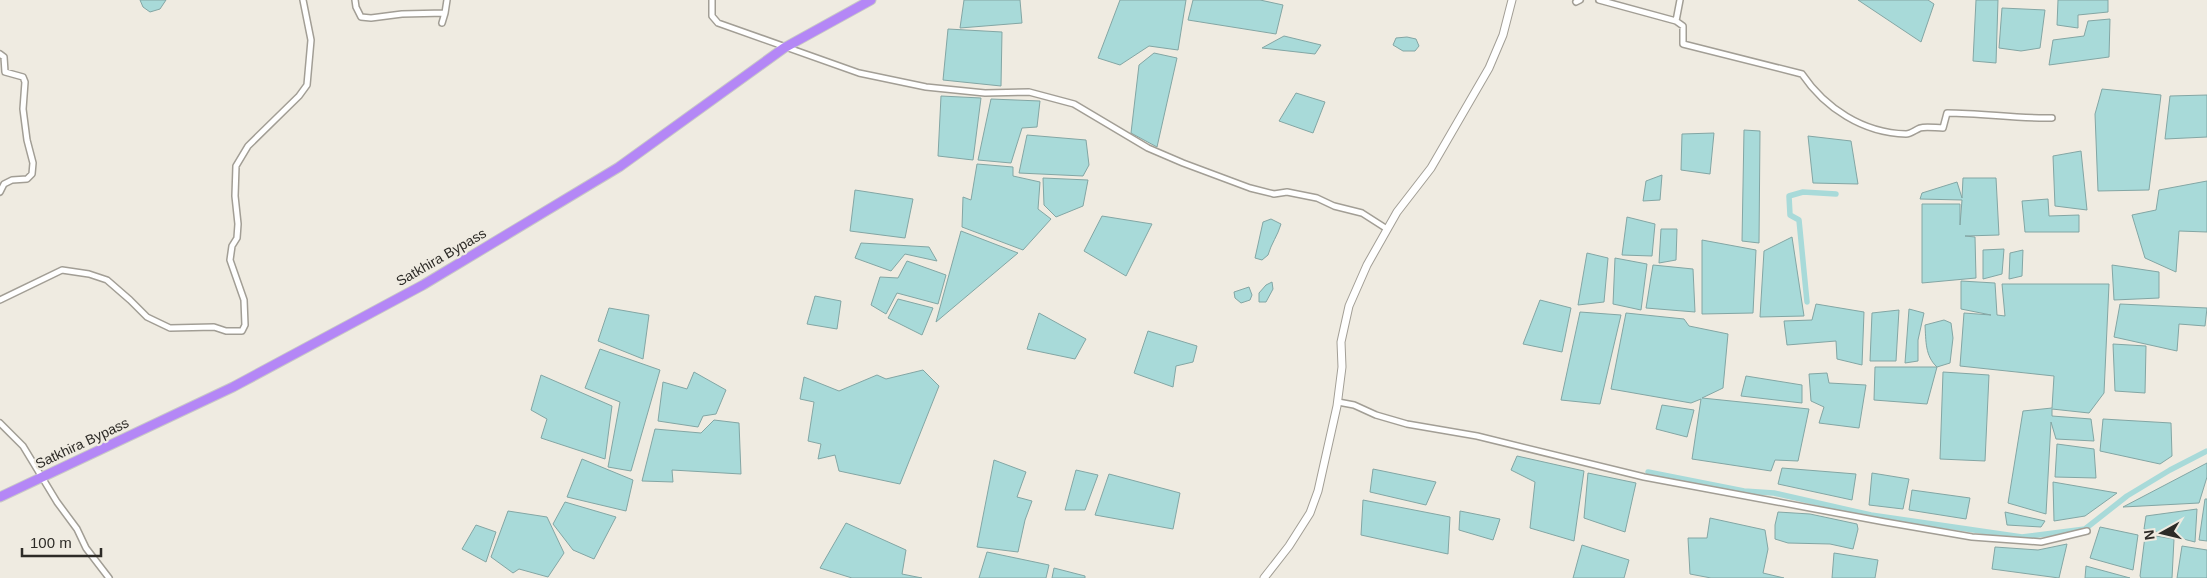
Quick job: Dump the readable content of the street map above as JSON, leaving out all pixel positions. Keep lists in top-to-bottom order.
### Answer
{
  "streets": {
    "highway": ["Satkhira Bypass"]
  },
  "scale_bar": "100 m",
  "north": "left"
}
